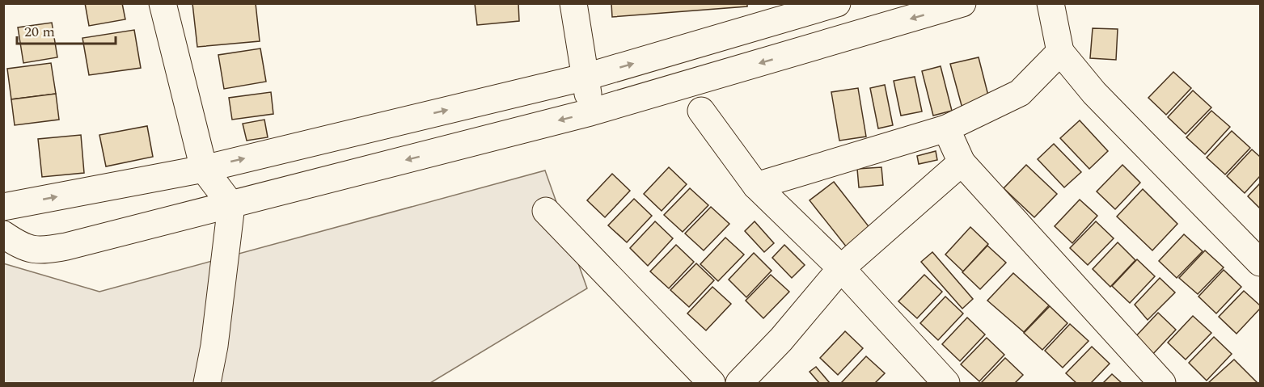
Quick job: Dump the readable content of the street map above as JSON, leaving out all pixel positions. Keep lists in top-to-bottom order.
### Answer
{
  "scale_bar": "20 m"
}
